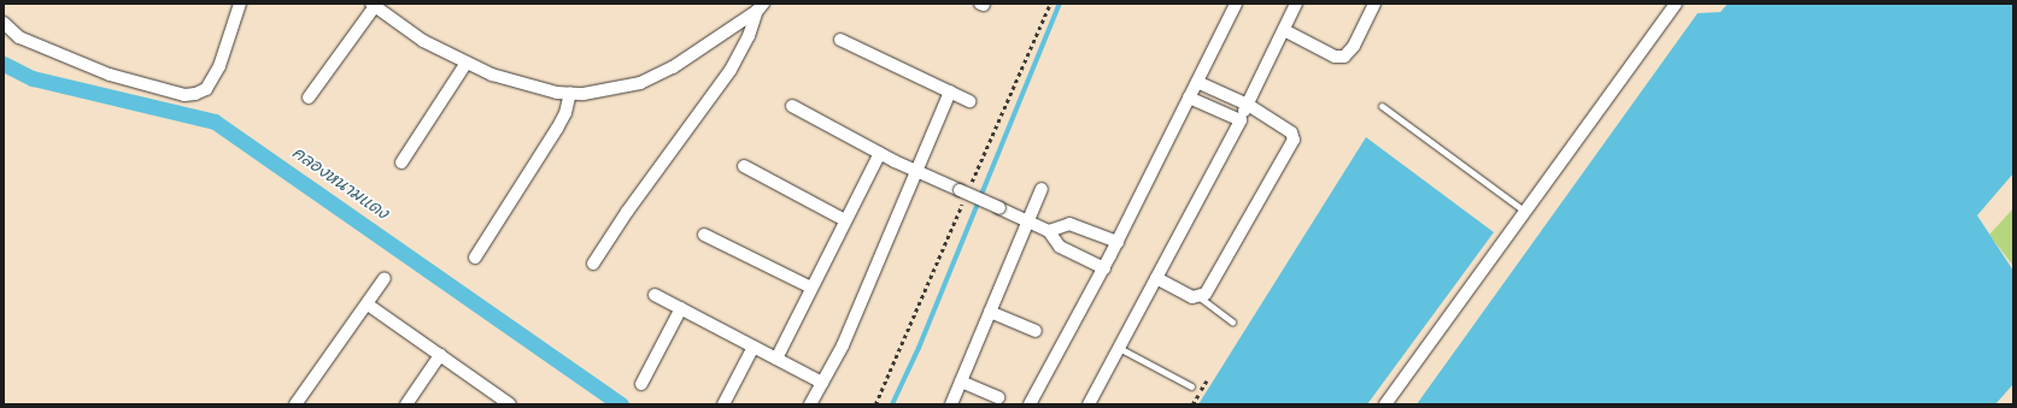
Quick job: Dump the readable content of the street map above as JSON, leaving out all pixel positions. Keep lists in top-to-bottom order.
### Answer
{
  "water": ["คลองหนามแดง"]
}
